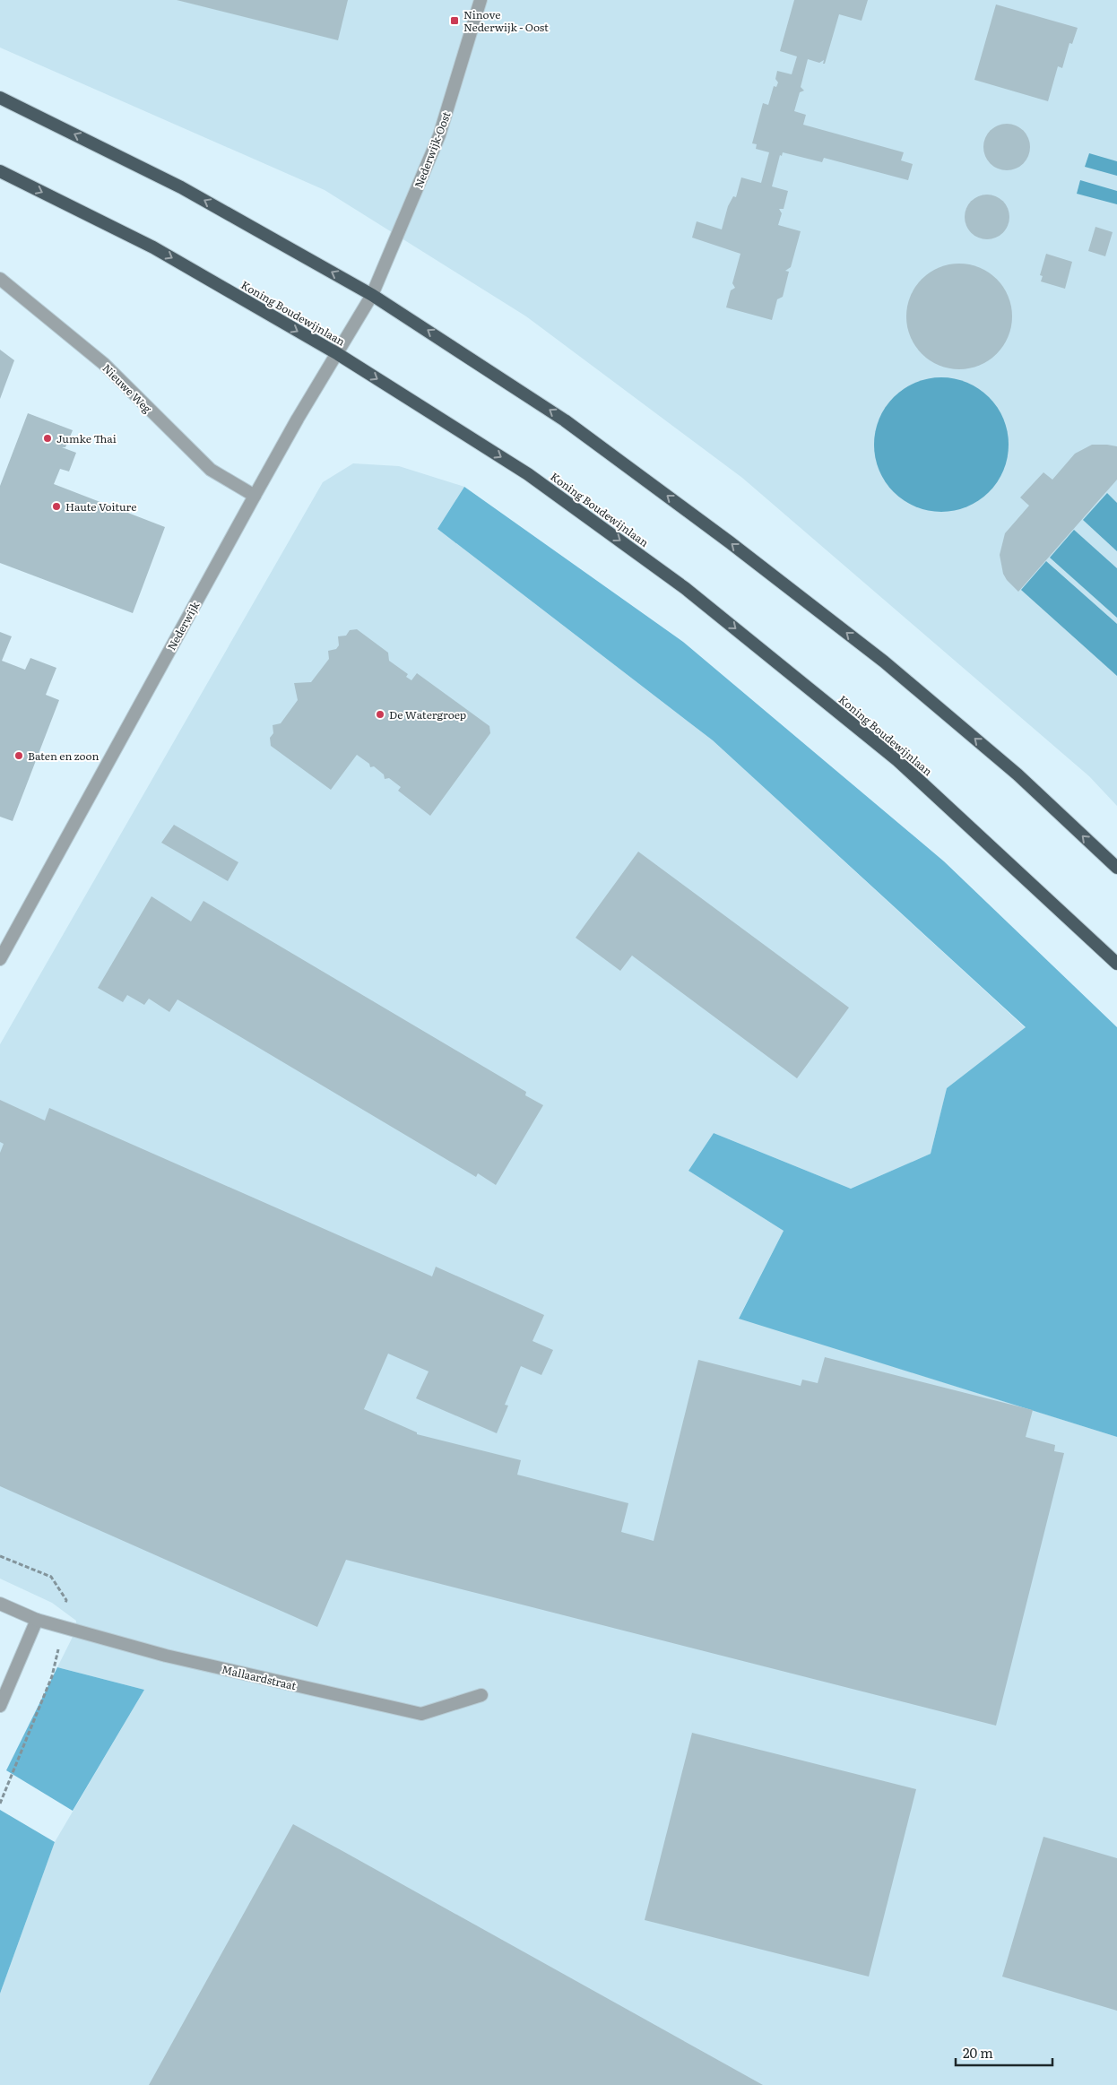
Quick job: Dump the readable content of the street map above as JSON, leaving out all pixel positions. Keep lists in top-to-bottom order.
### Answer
{
  "streets": {
    "highway": ["Koning Boudewijnlaan"],
    "street": [
      "Nederwijk-Oost",
      "Nieuwe Weg",
      "Nederwijk",
      "Mallaardstraat"
    ]
  },
  "crossings": [
    ["Nederwijk-Oost", "Nederwijk"],
    ["Koning Boudewijnlaan", "Nederwijk"],
    ["Nieuwe Weg", "Nederwijk"]
  ],
  "places": {
    "transit": ["Ninove Nederwijk - Oost"],
    "other": [
      "Jumke Thai",
      "Haute Voiture",
      "De Watergroep",
      "Baten en zoon"
    ]
  },
  "scale_bar": "20 m"
}
